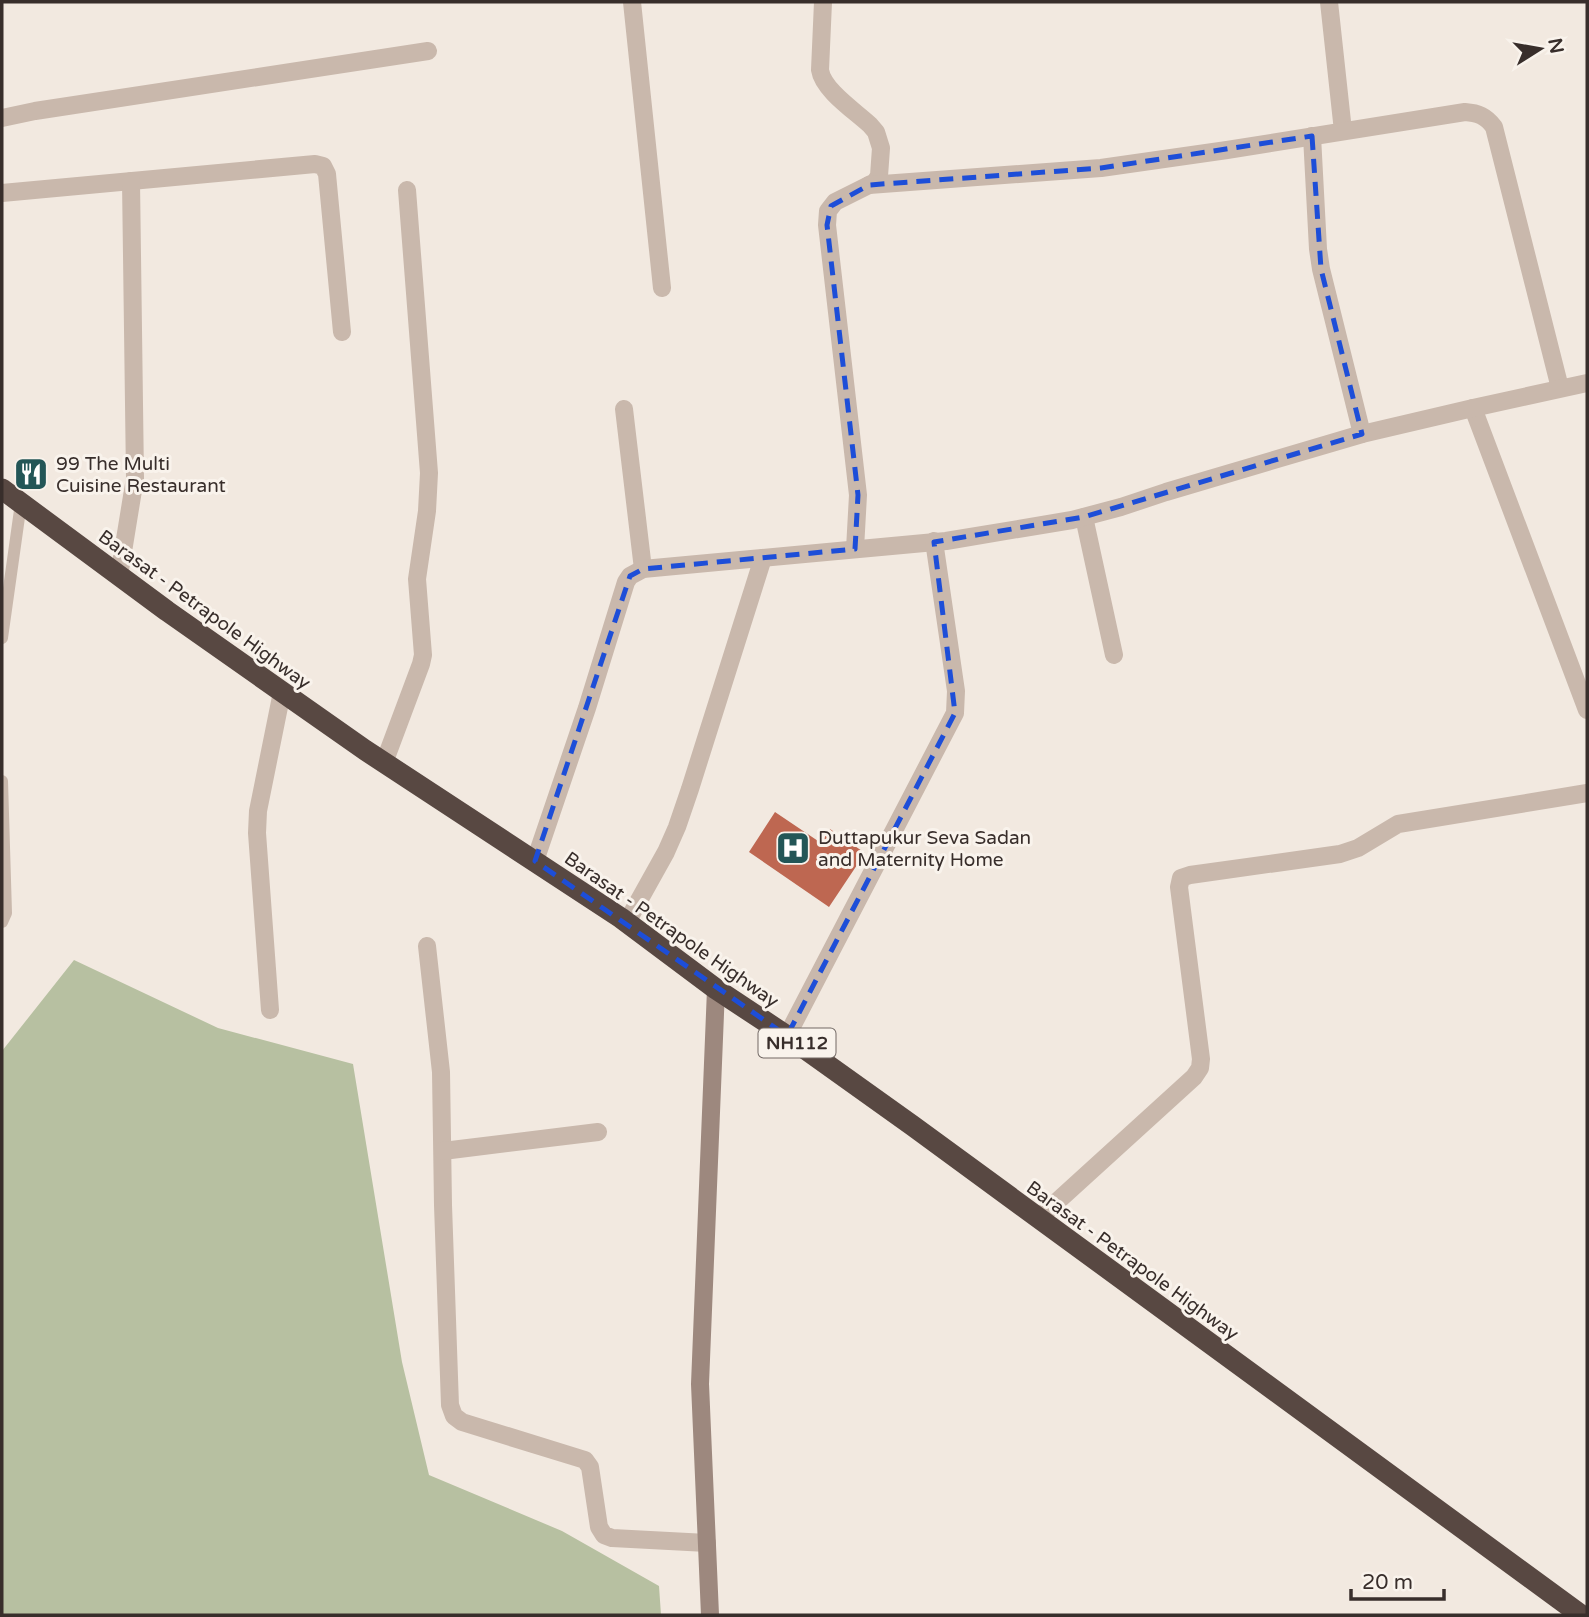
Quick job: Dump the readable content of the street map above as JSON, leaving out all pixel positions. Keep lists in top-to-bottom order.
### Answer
{
  "streets": {
    "highway": ["Barasat - Petrapole Highway", "NH112"]
  },
  "places": {
    "restaurant": ["99 The Multi Cuisine Restaurant"],
    "hospital": ["Duttapukur Seva Sadan and Maternity Home"]
  },
  "scale_bar": "20 m",
  "north": "right"
}
